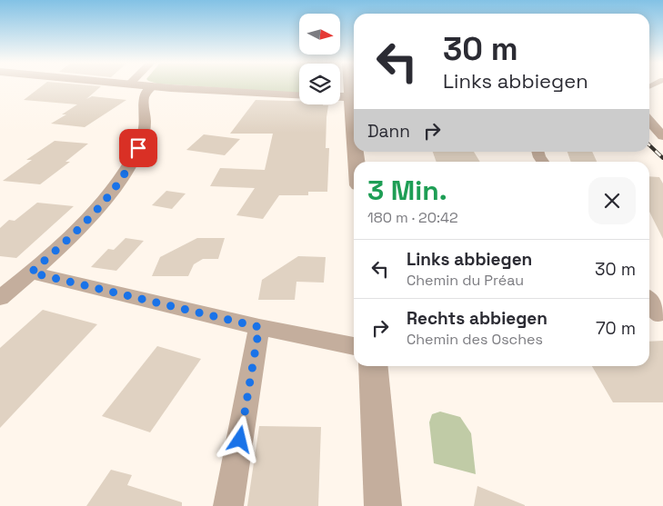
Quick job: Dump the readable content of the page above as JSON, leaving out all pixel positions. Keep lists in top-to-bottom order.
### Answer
{
  "north": "right",
  "page": {
    "turn": ["30 m", "Links abbiegen"],
    "then": "Dann",
    "heading": ["3 Min.", "180 m · 20:42"],
    "list": [
      {
        "name": "Links abbiegen",
        "note": "Chemin du Préau",
        "value": "30 m"
      },
      {
        "name": "Rechts abbiegen",
        "note": "Chemin des Osches",
        "value": "70 m"
      }
    ]
  }
}
